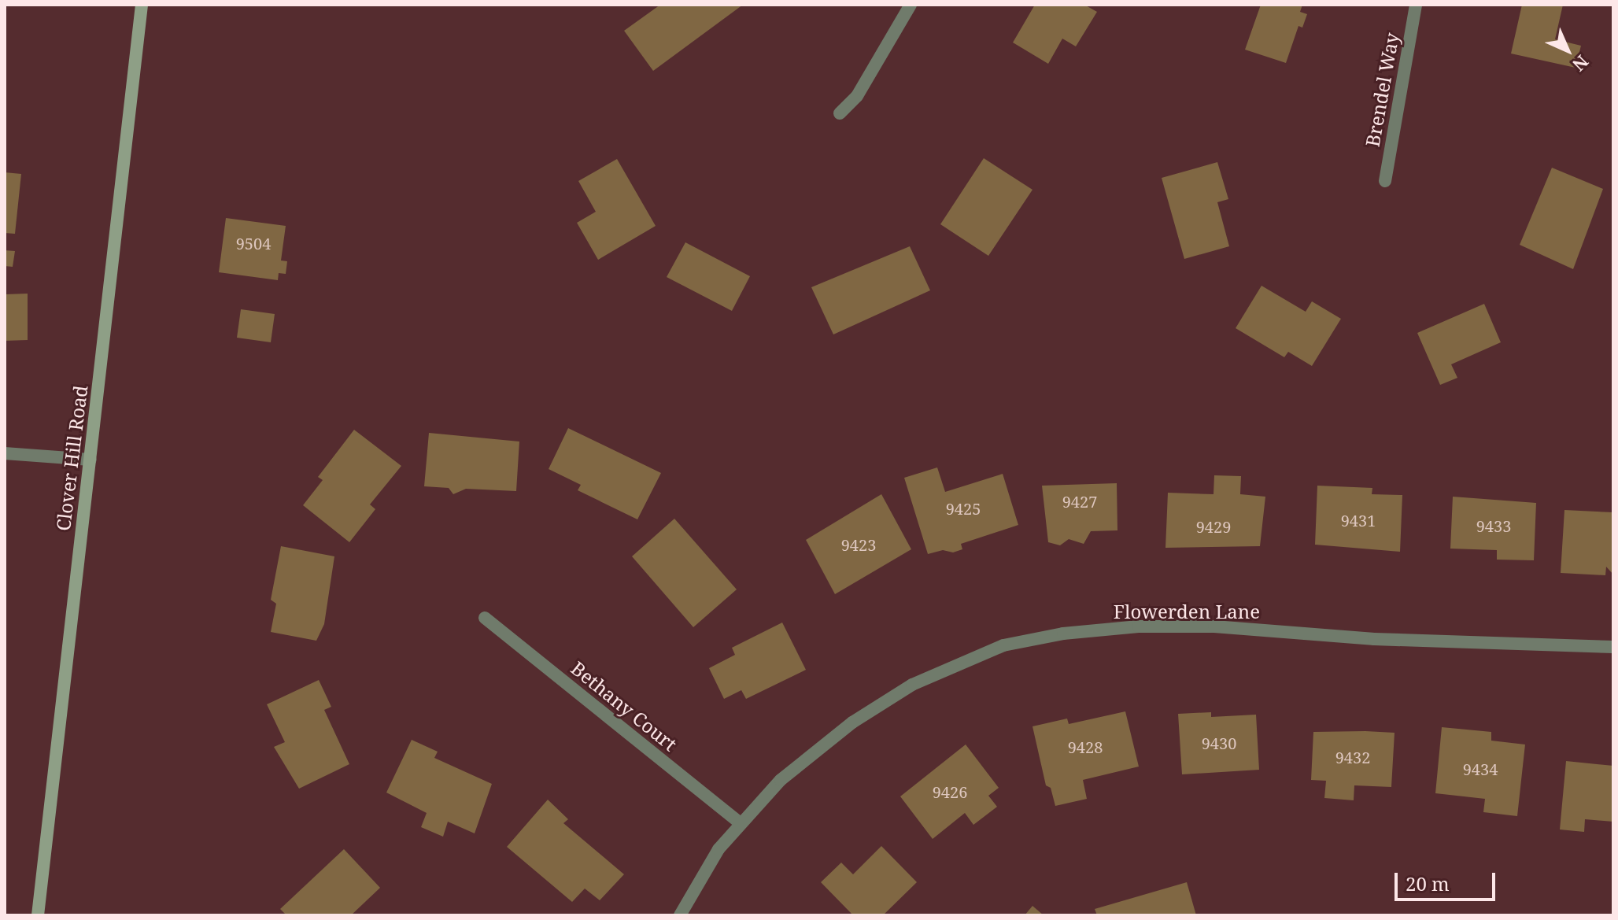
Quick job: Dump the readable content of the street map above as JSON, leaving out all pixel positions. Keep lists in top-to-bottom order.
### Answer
{
  "streets": {
    "street": [
      "Brendel Way",
      "Clover Hill Road",
      "Flowerden Lane",
      "Bethany Court"
    ]
  },
  "crossings": [
    ["Flowerden Lane", "Bethany Court"]
  ],
  "house_numbers": [
    "9504",
    "9427",
    "9425",
    "9431",
    "9433",
    "9429",
    "9423",
    "9430",
    "9428",
    "9432",
    "9434",
    "9426"
  ],
  "scale_bar": "20 m",
  "north": "bottom right"
}
